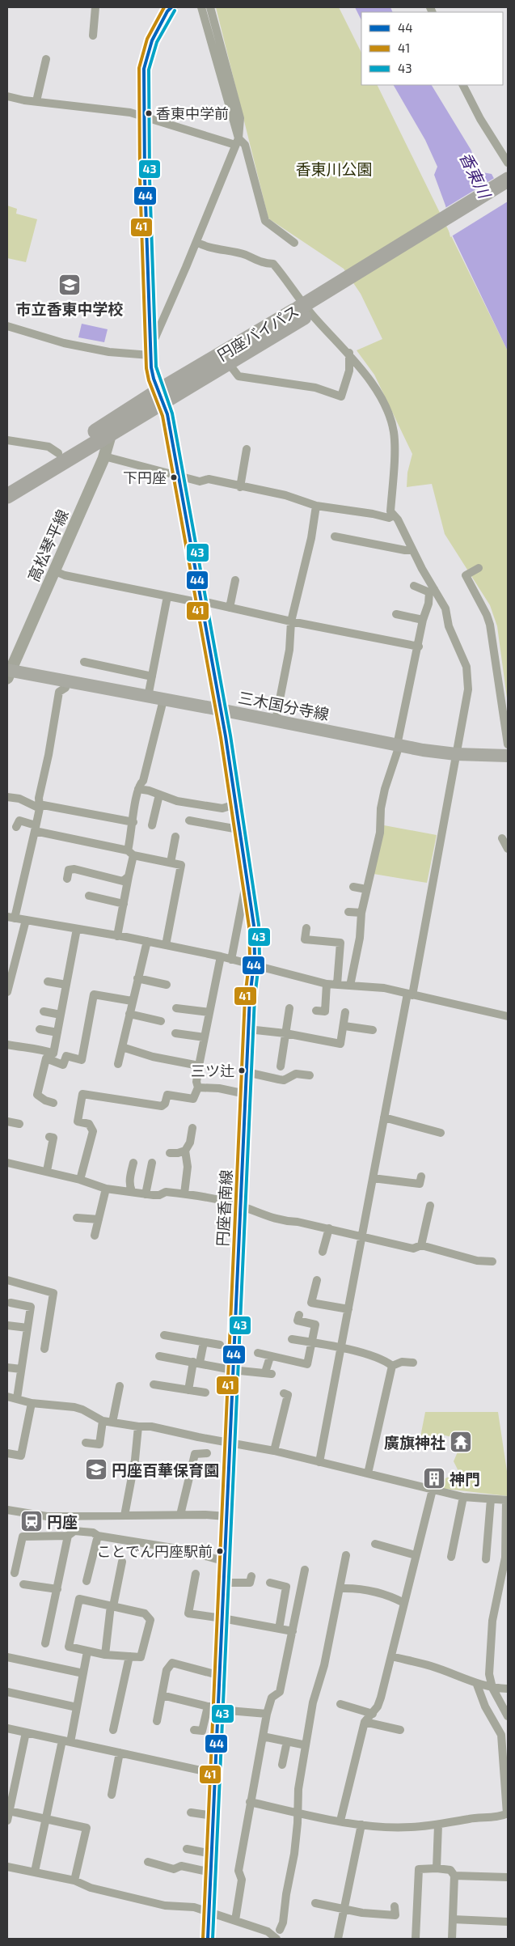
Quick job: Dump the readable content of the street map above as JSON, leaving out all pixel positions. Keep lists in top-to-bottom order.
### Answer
{
  "streets": {
    "highway": ["円座バイパス"],
    "main road": ["高松琴平線", "三木国分寺線", "円座香南線"]
  },
  "crossings": [
    ["円座バイパス", "高松琴平線"],
    ["円座バイパス", "円座香南線"],
    ["高松琴平線", "三木国分寺線"],
    ["三木国分寺線", "円座香南線"]
  ],
  "water": ["香東川"],
  "parks": ["香東川公園"],
  "places": {
    "other": [
      "香東中学前",
      "下円座",
      "三ツ辻",
      "ことでん円座駅前"
    ],
    "school or university": ["市立香東中学校", "円座百華保育園"],
    "temple": ["廣旗神社"],
    "building": ["神門"],
    "station": ["円座"]
  },
  "lines": ["transit line 44", "transit line 41", "transit line 43"],
  "legend": ["44", "41", "43"]
}
